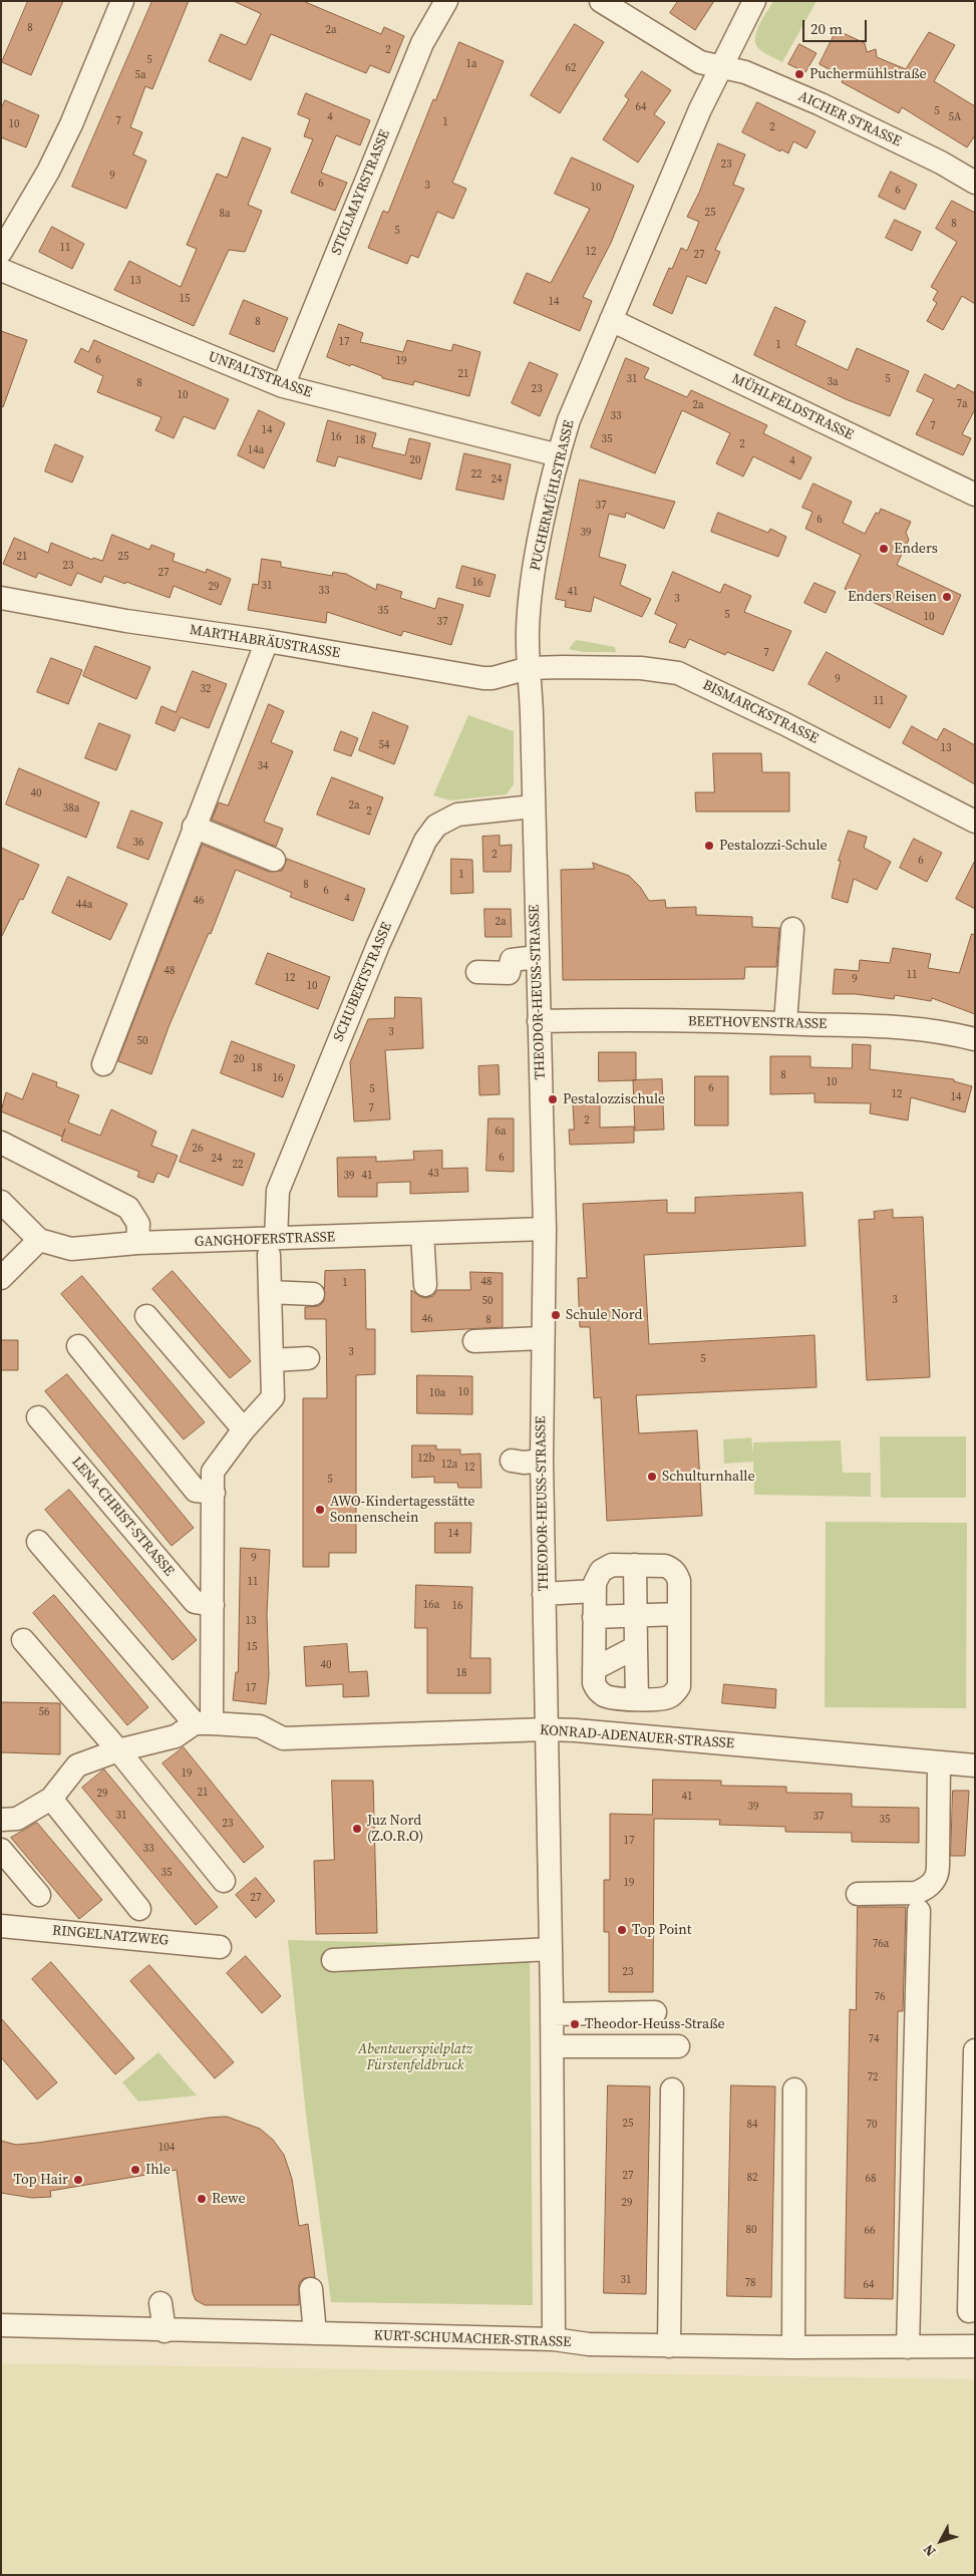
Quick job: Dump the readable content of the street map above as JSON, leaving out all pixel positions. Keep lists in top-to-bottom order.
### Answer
{
  "streets": {
    "street": [
      "AICHER STRASSE",
      "STIGLMAYRSTRASSE",
      "UNFALTSTRASSE",
      "MÜHLFELDSTRASSE",
      "PUCHERMÜHLSTRASSE",
      "MARTHABRÄUSTRASSE",
      "BISMARCKSTRASSE",
      "SCHUBERTSTRASSE",
      "THEODOR-HEUSS-STRASSE",
      "BEETHOVENSTRASSE",
      "GANGHOFERSTRASSE",
      "LENA-CHRIST-STRASSE",
      "KONRAD-ADENAUER-STRASSE",
      "RINGELNATZWEG",
      "KURT-SCHUMACHER-STRASSE"
    ]
  },
  "crossings": [
    ["AICHER STRASSE", "PUCHERMÜHLSTRASSE"],
    ["STIGLMAYRSTRASSE", "UNFALTSTRASSE"],
    ["UNFALTSTRASSE", "PUCHERMÜHLSTRASSE"],
    ["MÜHLFELDSTRASSE", "PUCHERMÜHLSTRASSE"],
    ["PUCHERMÜHLSTRASSE", "MARTHABRÄUSTRASSE"],
    ["PUCHERMÜHLSTRASSE", "BISMARCKSTRASSE"],
    ["PUCHERMÜHLSTRASSE", "THEODOR-HEUSS-STRASSE"],
    ["MARTHABRÄUSTRASSE", "BISMARCKSTRASSE"],
    ["MARTHABRÄUSTRASSE", "THEODOR-HEUSS-STRASSE"],
    ["BISMARCKSTRASSE", "THEODOR-HEUSS-STRASSE"],
    ["SCHUBERTSTRASSE", "THEODOR-HEUSS-STRASSE"],
    ["SCHUBERTSTRASSE", "GANGHOFERSTRASSE"],
    ["THEODOR-HEUSS-STRASSE", "BEETHOVENSTRASSE"],
    ["THEODOR-HEUSS-STRASSE", "GANGHOFERSTRASSE"],
    ["THEODOR-HEUSS-STRASSE", "KONRAD-ADENAUER-STRASSE"],
    ["THEODOR-HEUSS-STRASSE", "KURT-SCHUMACHER-STRASSE"]
  ],
  "parks": ["Abenteuerspielplatz Fürstenfeldbruck"],
  "places": [
    "Puchermühlstraße",
    "Enders",
    "Enders Reisen",
    "Pestalozzi-Schule",
    "Pestalozzischule",
    "Schule Nord",
    "Schulturnhalle",
    "AWO-Kindertagesstätte Sonnenschein",
    "Juz Nord (Z.O.R.O)",
    "Top Point",
    "Theodor-Heuss-Straße",
    "Ihle",
    "Top Hair",
    "Rewe"
  ],
  "house_numbers": [
    "8",
    "2a",
    "2",
    "5",
    "1a",
    "62",
    "5a",
    "64",
    "5",
    "4",
    "5A",
    "7",
    "1",
    "10",
    "2",
    "23",
    "9",
    "6",
    "3",
    "10",
    "6",
    "25",
    "8a",
    "8",
    "5",
    "11",
    "12",
    "27",
    "13",
    "15",
    "14",
    "8",
    "17",
    "1",
    "6",
    "19",
    "21",
    "31",
    "5",
    "3a",
    "8",
    "23",
    "10",
    "7a",
    "2a",
    "33",
    "7",
    "14",
    "16",
    "35",
    "18",
    "2",
    "14a",
    "20",
    "4",
    "22",
    "24",
    "37",
    "6",
    "39",
    "21",
    "25",
    "23",
    "27",
    "16",
    "31",
    "29",
    "33",
    "41",
    "3",
    "35",
    "5",
    "10",
    "37",
    "7",
    "9",
    "32",
    "11",
    "54",
    "13",
    "34",
    "40",
    "2a",
    "38a",
    "2",
    "36",
    "2",
    "6",
    "1",
    "8",
    "6",
    "4",
    "46",
    "44a",
    "2a",
    "48",
    "11",
    "12",
    "9",
    "10",
    "3",
    "50",
    "20",
    "18",
    "8",
    "16",
    "10",
    "6",
    "5",
    "12",
    "14",
    "7",
    "2",
    "6a",
    "26",
    "6",
    "24",
    "22",
    "43",
    "39",
    "41",
    "48",
    "1",
    "3",
    "50",
    "46",
    "8",
    "3",
    "5",
    "10",
    "10a",
    "12b",
    "12a",
    "12",
    "5",
    "14",
    "9",
    "11",
    "16a",
    "16",
    "13",
    "15",
    "40",
    "18",
    "17",
    "56",
    "19",
    "21",
    "29",
    "41",
    "39",
    "31",
    "37",
    "35",
    "23",
    "17",
    "33",
    "35",
    "19",
    "27",
    "76a",
    "23",
    "76",
    "74",
    "72",
    "25",
    "84",
    "70",
    "104",
    "27",
    "82",
    "68",
    "29",
    "80",
    "66",
    "31",
    "78",
    "64"
  ],
  "scale_bar": "20 m",
  "north": "bottom left"
}
